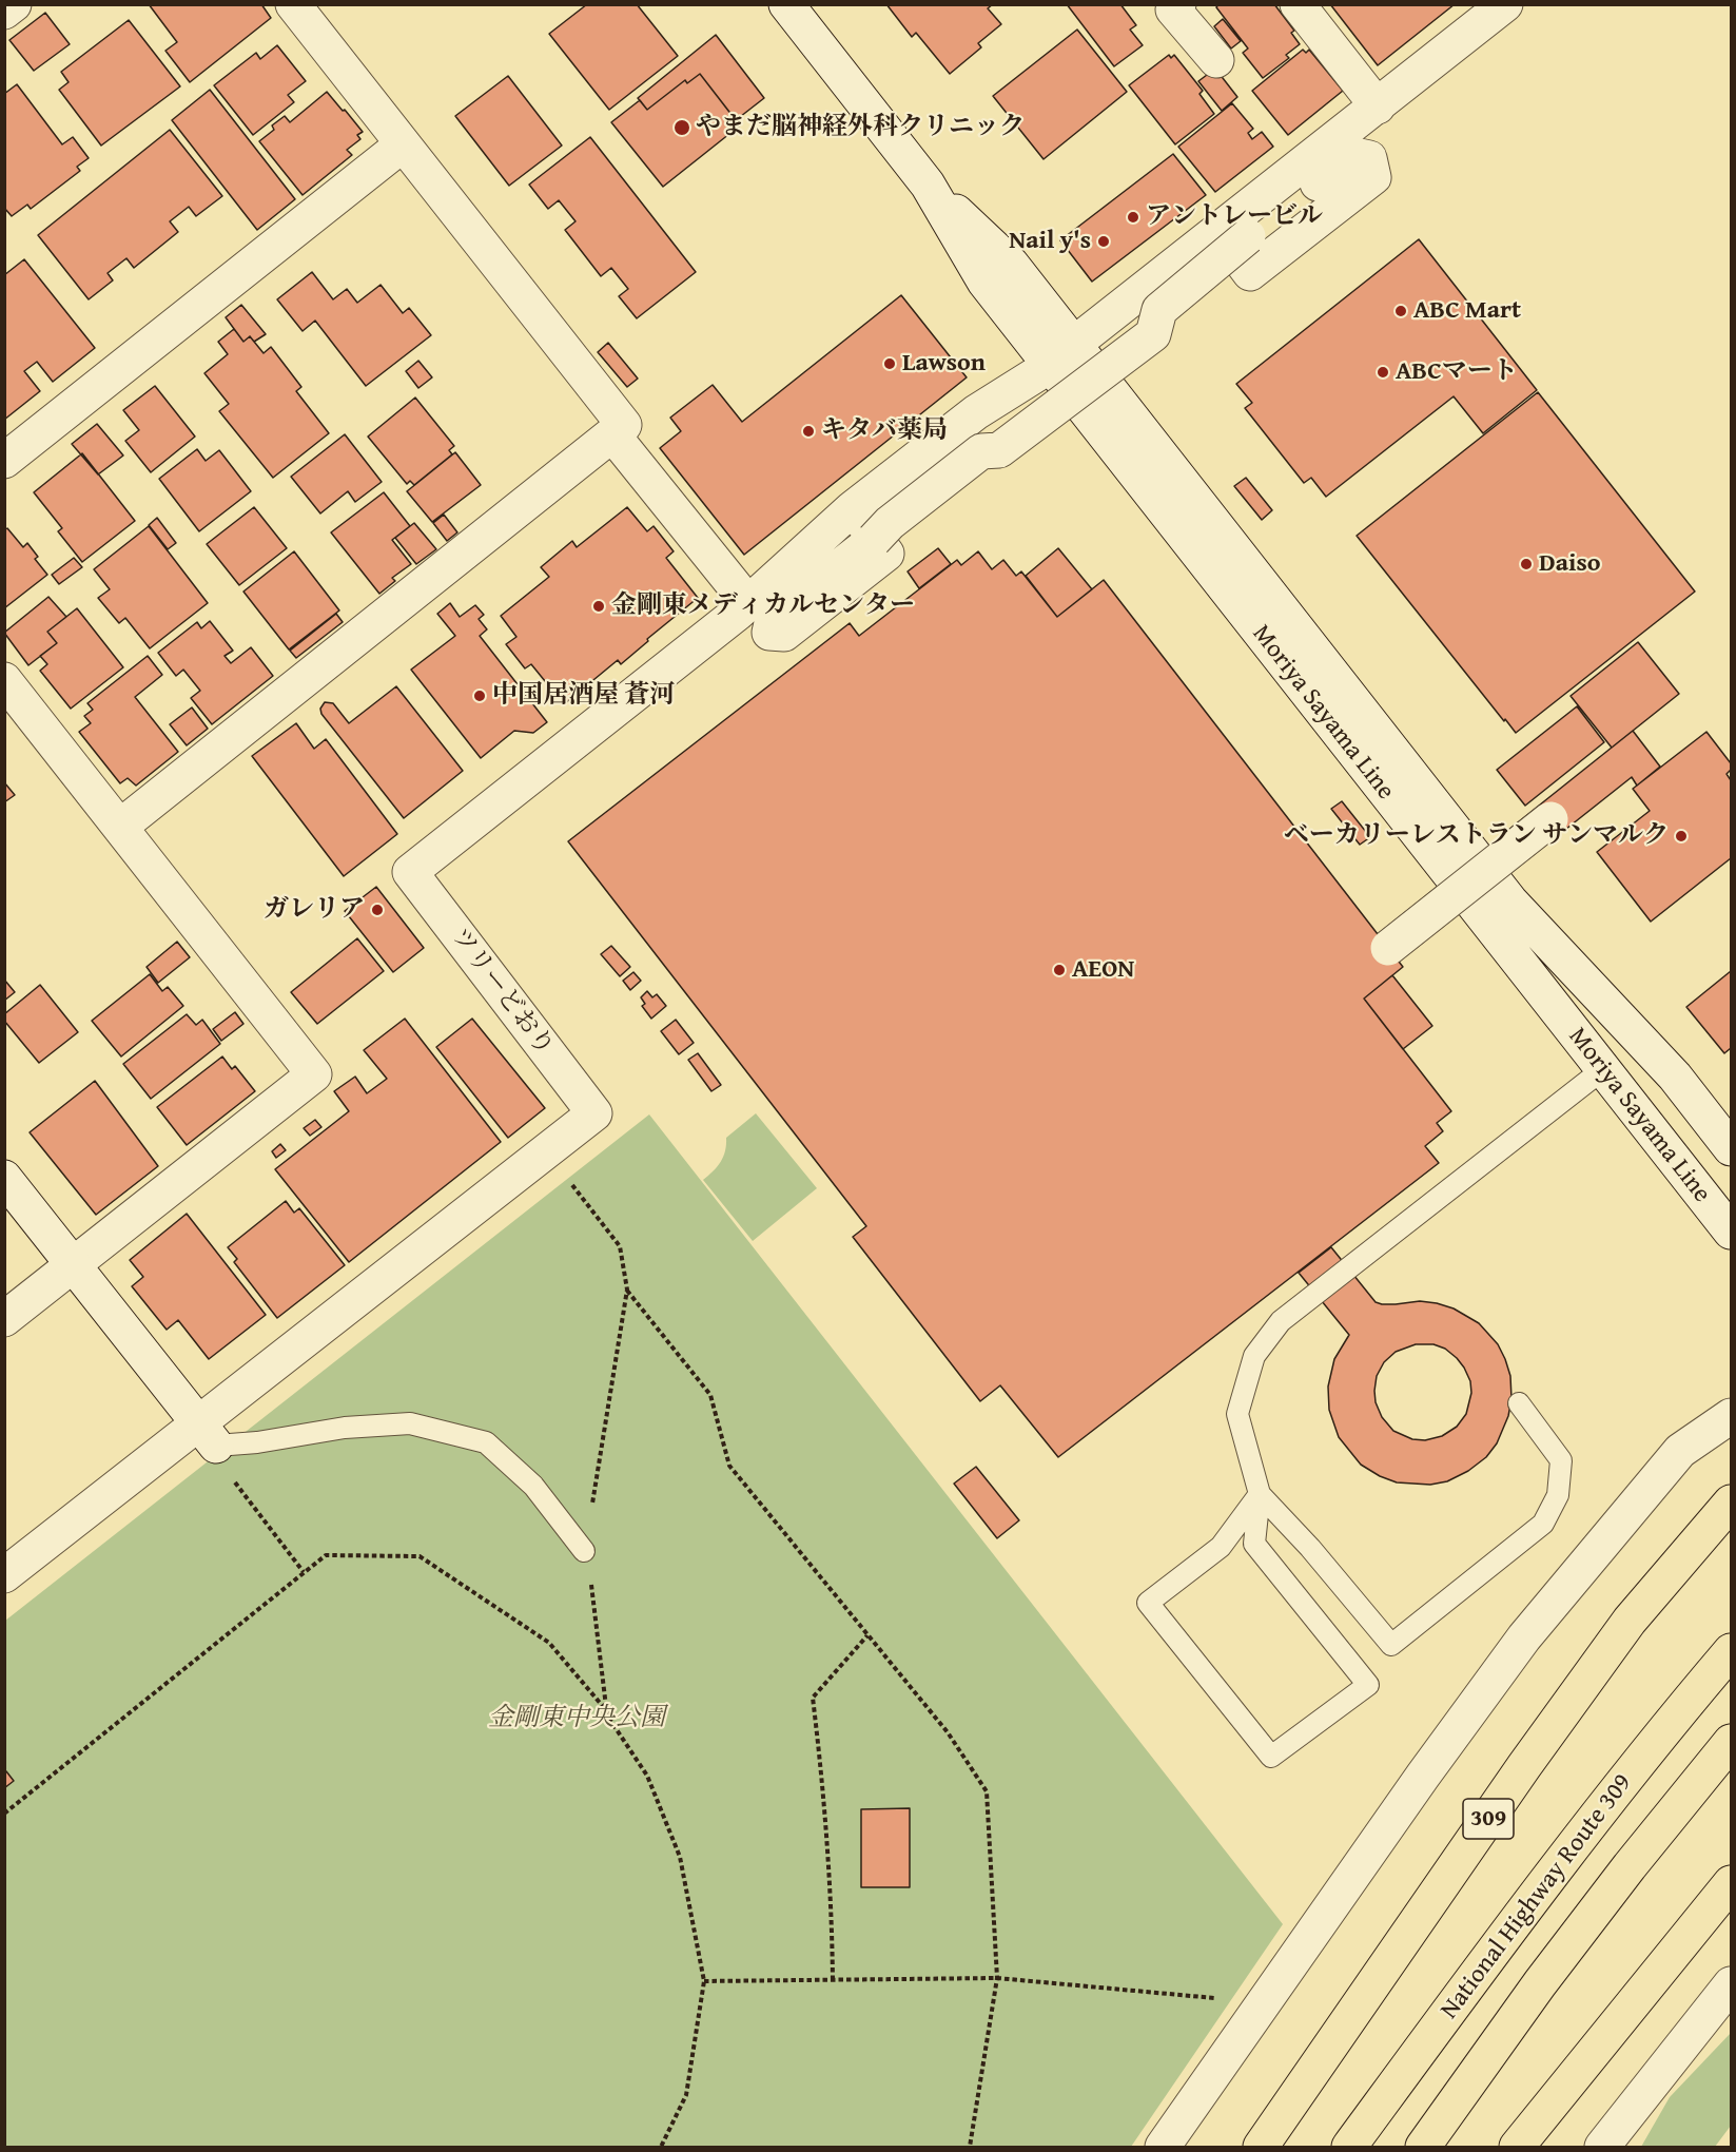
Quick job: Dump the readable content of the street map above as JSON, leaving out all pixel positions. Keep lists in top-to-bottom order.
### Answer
{
  "streets": {
    "highway": ["309", "National Highway Route 309"],
    "street": ["Moriya Sayama Line", "ツリーどおり"]
  },
  "parks": ["金剛東中央公園"],
  "places": [
    "やまだ脳神経外科クリニック",
    "アントレービル",
    "Nail y's",
    "ABC Mart",
    "Lawson",
    "ABCマート",
    "キタバ薬局",
    "Daiso",
    "金剛東メディカルセンター",
    "中国居酒屋 蒼河",
    "ベーカリーレストラン サンマルク",
    "ガレリア",
    "AEON"
  ]
}
